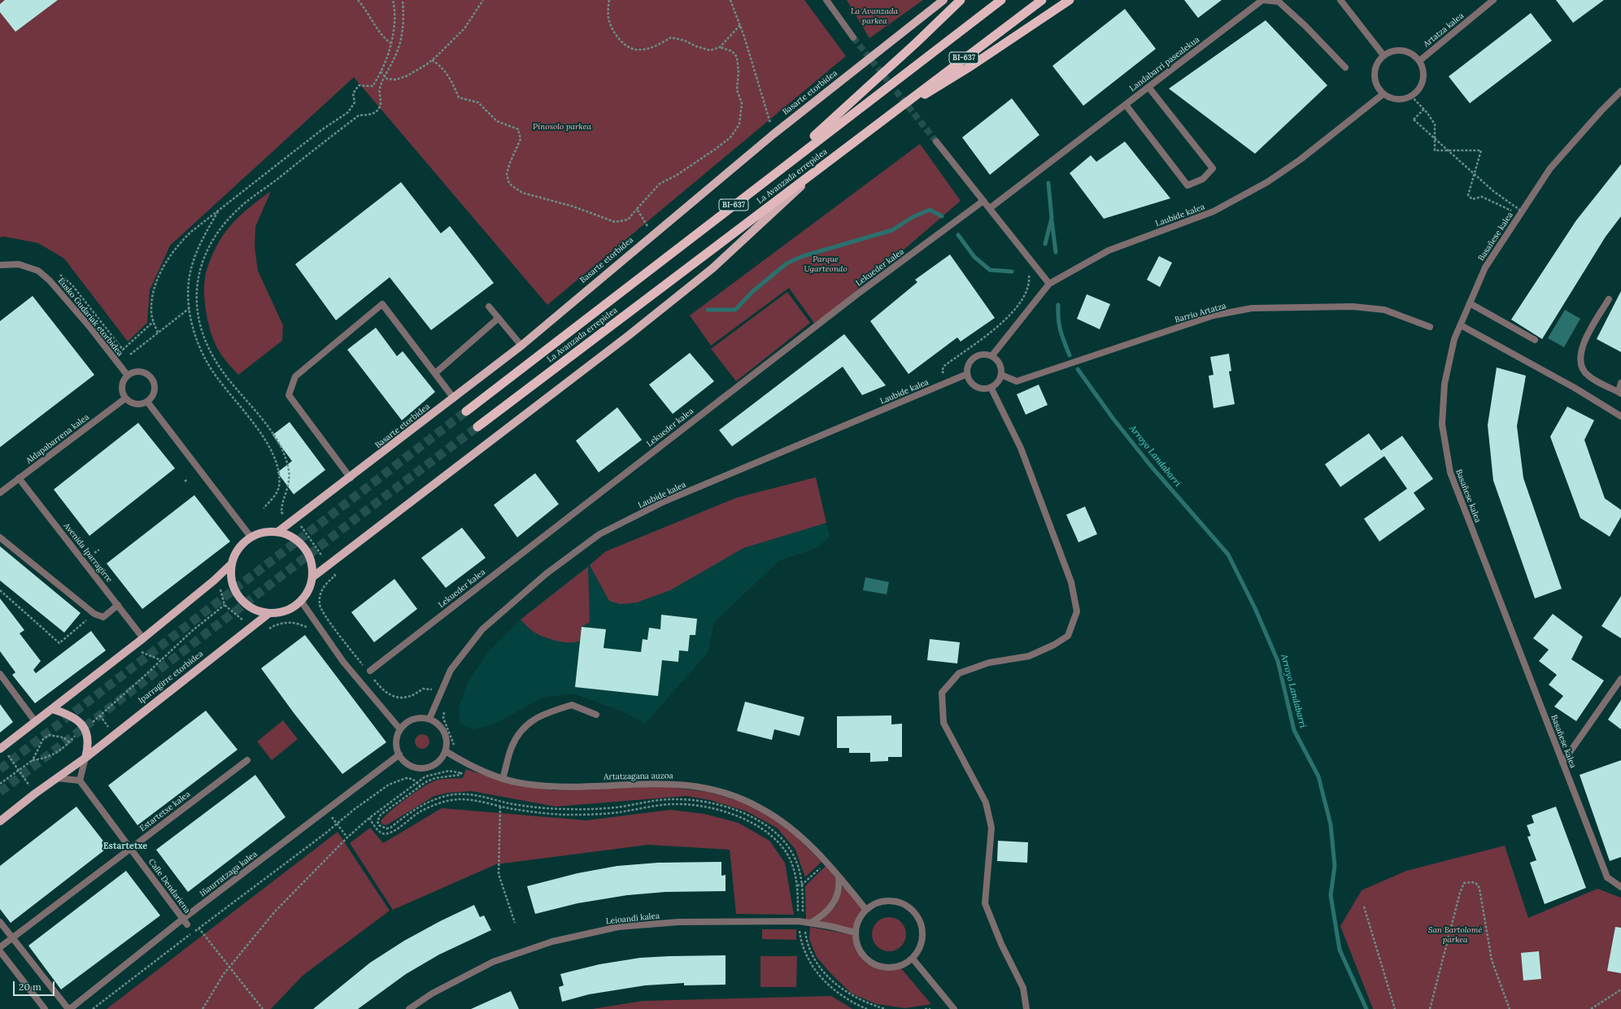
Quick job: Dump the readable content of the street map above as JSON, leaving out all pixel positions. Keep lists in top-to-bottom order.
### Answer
{
  "streets": {
    "highway": ["BI-637", "La Avanzada errepidea"],
    "main road": ["Basarte etorbidea", "Iparragirre etorbidea"],
    "street": [
      "Artatza kalea",
      "Landabarri pasealekua",
      "Laubide kalea",
      "Basañese kalea",
      "Lekueder kalea",
      "Barrio Artatza",
      "Eusko Gudariak etorbidea",
      "Aldapabarrena kalea",
      "Avenida Iparragirre",
      "Artatzagana auzoa",
      "Estartetxe kalea",
      "Iñaurratzaga kalea",
      "Calle Dendariena",
      "Leioandi kalea"
    ]
  },
  "crossings": [
    ["Artatza kalea", "Laubide kalea"],
    ["Basarte etorbidea", "Iparragirre etorbidea"],
    ["Laubide kalea", "Barrio Artatza"],
    ["Laubide kalea", "Artatzagana auzoa"],
    ["Laubide kalea", "Iñaurratzaga kalea"],
    ["Eusko Gudariak etorbidea", "Aldapabarrena kalea"],
    ["Aldapabarrena kalea", "Avenida Iparragirre"],
    ["Artatzagana auzoa", "Iñaurratzaga kalea"],
    ["Artatzagana auzoa", "Leioandi kalea"],
    ["Estartetxe kalea", "Calle Dendariena"],
    ["Iñaurratzaga kalea", "Calle Dendariena"]
  ],
  "districts": ["Estartetxe"],
  "water": ["Arroyo Landabarri"],
  "parks": [
    "La Avanzada parkea",
    "Pinosolo parkea",
    "Parque Ugarteondo",
    "San Bartolomé parkea"
  ],
  "scale_bar": "20 m"
}
